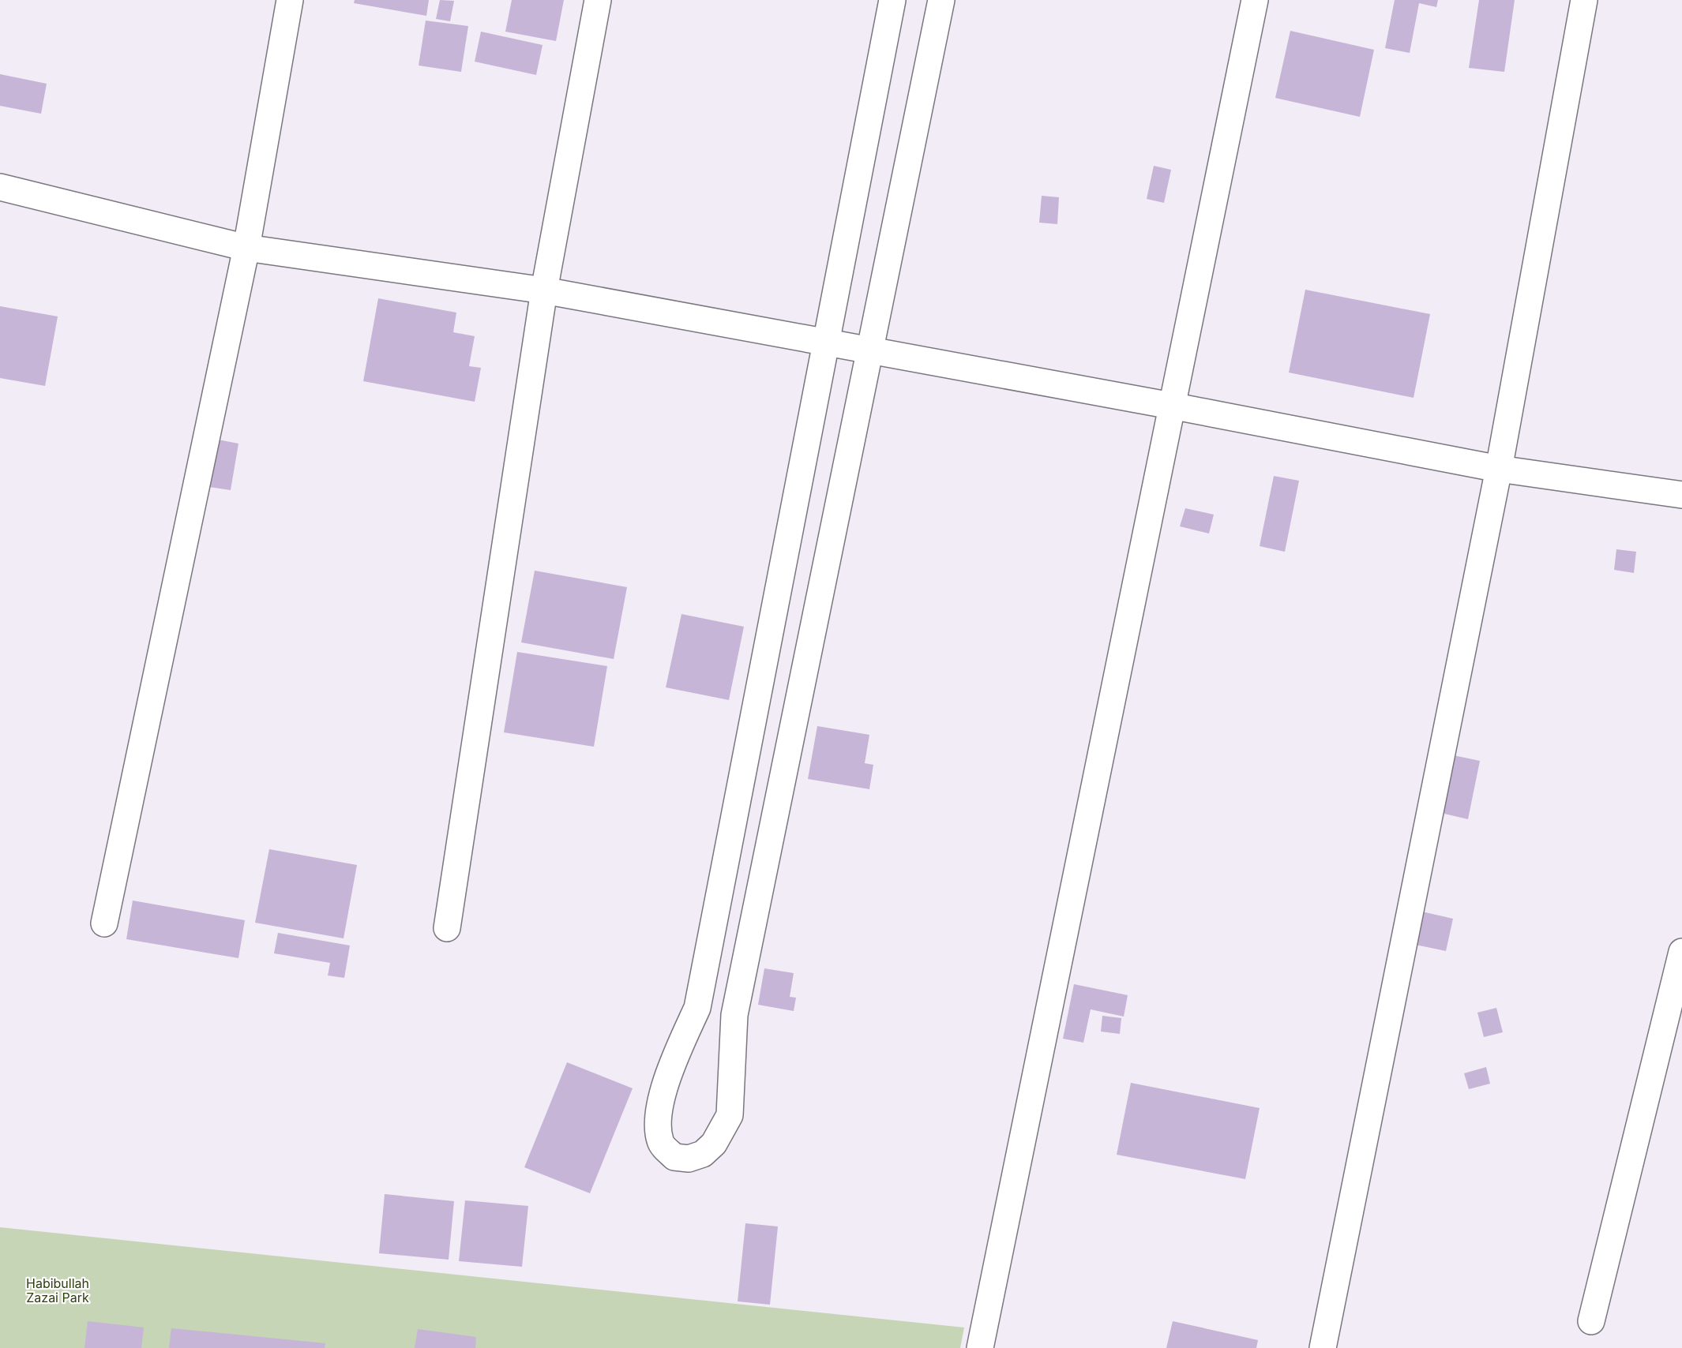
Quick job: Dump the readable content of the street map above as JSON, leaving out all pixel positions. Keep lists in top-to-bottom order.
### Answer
{
  "parks": ["Habibullah Zazai Park"]
}
